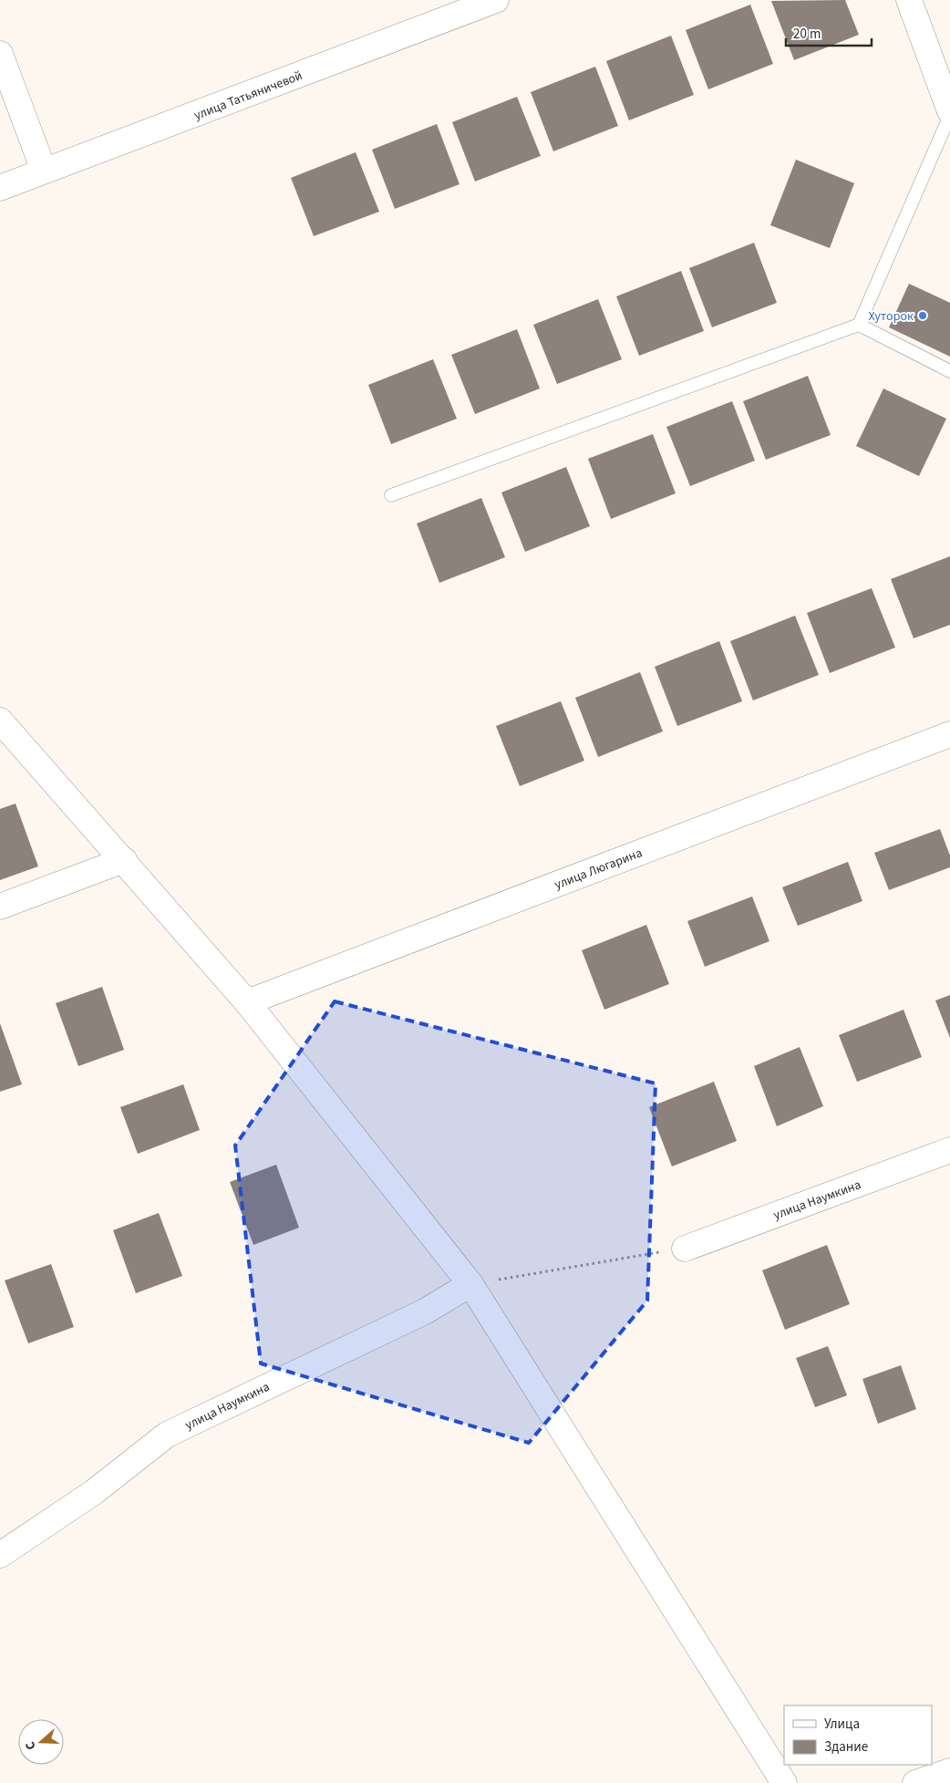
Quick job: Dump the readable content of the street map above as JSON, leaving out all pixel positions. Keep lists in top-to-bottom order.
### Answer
{
  "streets": {
    "street": ["улица Татьяничевой", "улица Люгарина", "улица Наумкина"]
  },
  "places": ["Хуторок"],
  "legend": ["Улица", "Здание"],
  "scale_bar": "20 m",
  "north": "left"
}
